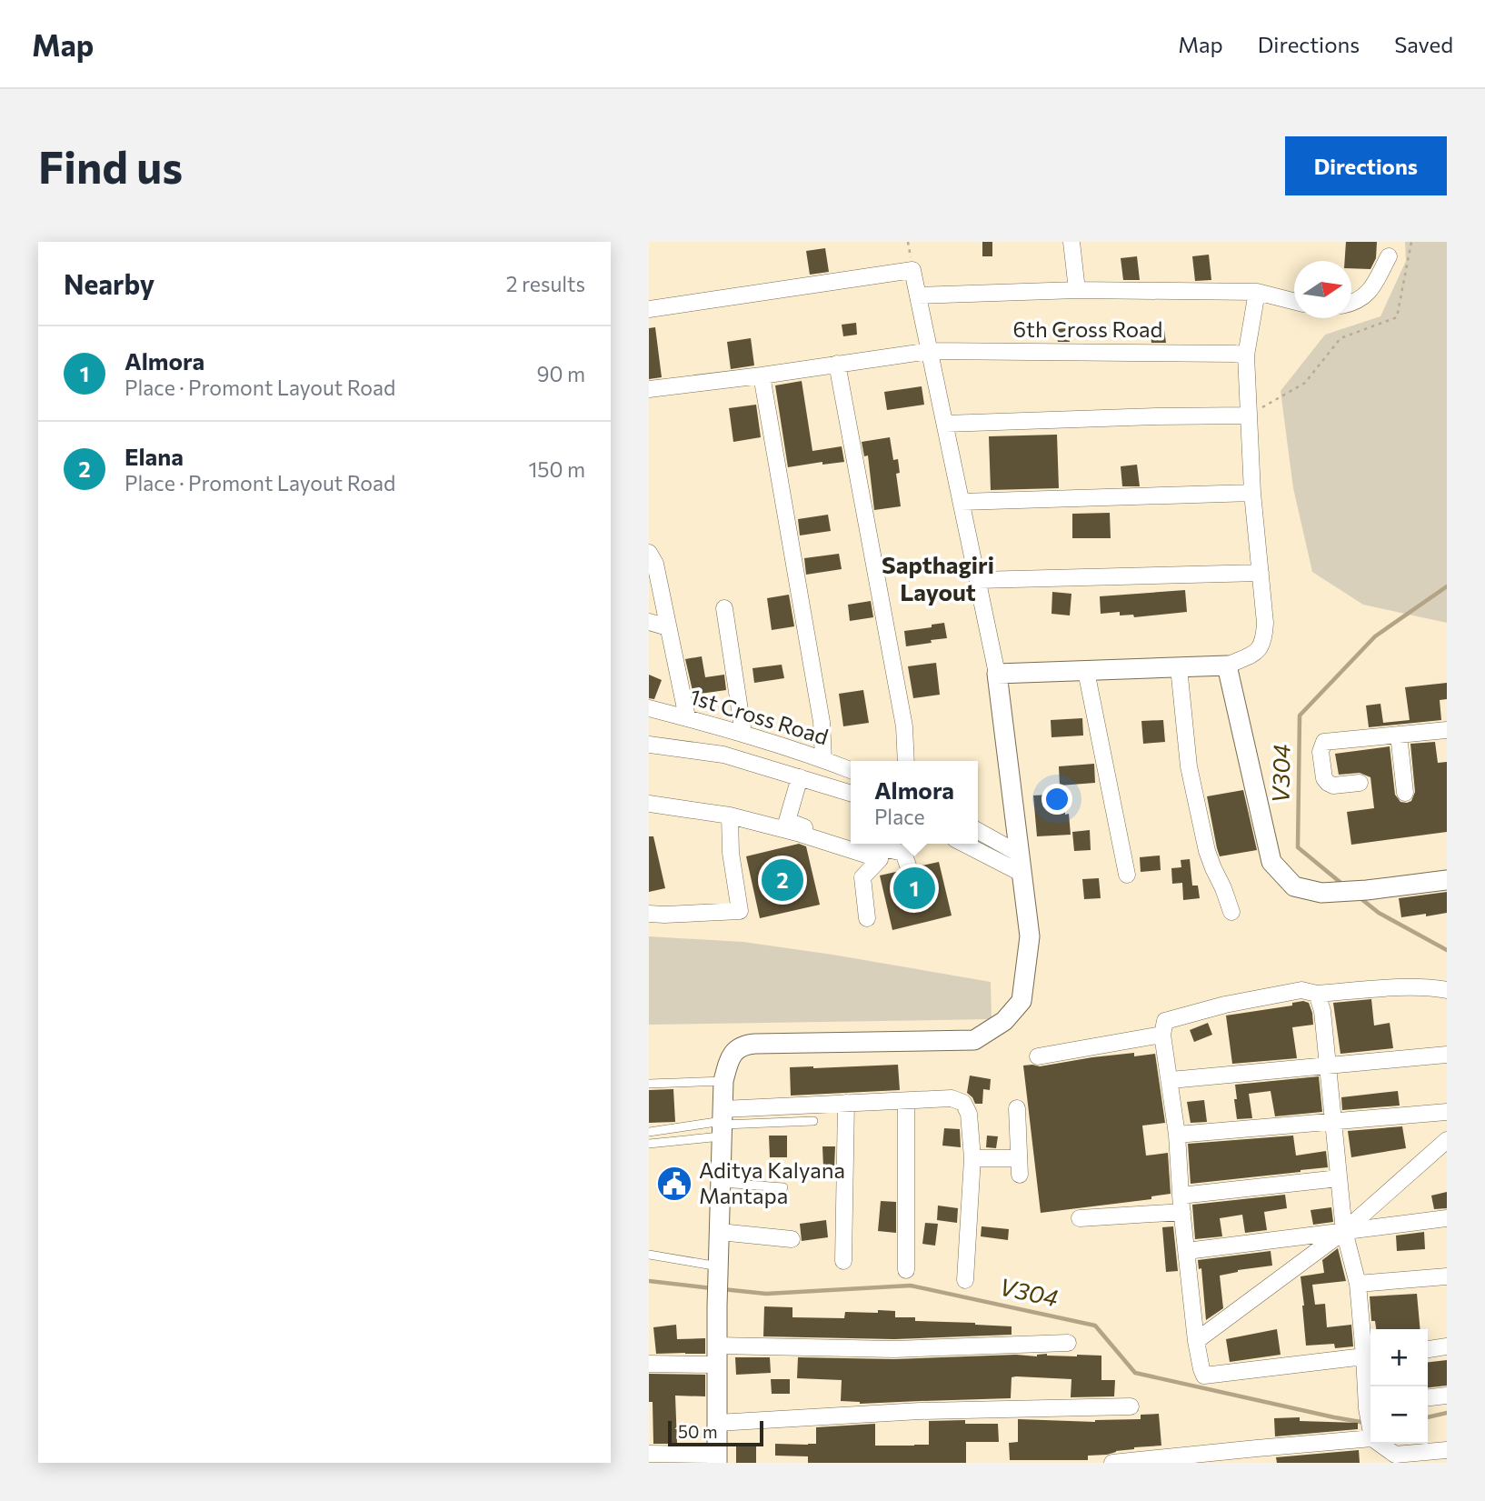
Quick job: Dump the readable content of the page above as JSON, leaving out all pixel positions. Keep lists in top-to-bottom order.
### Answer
{
  "streets": {
    "street": ["6th Cross Road", "1st Cross Road"]
  },
  "districts": ["Sapthagiri Layout"],
  "water": ["V304"],
  "places": {
    "public building": ["Aditya Kalyana Mantapa"]
  },
  "scale_bar": "50 m",
  "north": "right",
  "page": {
    "header": "Map",
    "nav": ["Map", "Directions", "Saved"],
    "buttons": "Directions",
    "title": "Find us",
    "heading": ["Nearby", "2 results"],
    "list": [
      {
        "mark": "1",
        "name": "Almora",
        "note": "Place · Promont Layout Road",
        "value": "90 m"
      },
      {
        "mark": "2",
        "name": "Elana",
        "note": "Place · Promont Layout Road",
        "value": "150 m"
      }
    ],
    "popup": ["Almora", "Place"],
    "pins": ["2", "1"],
    "map_buttons": ["+", "−"],
    "scale": "50 m"
  }
}
